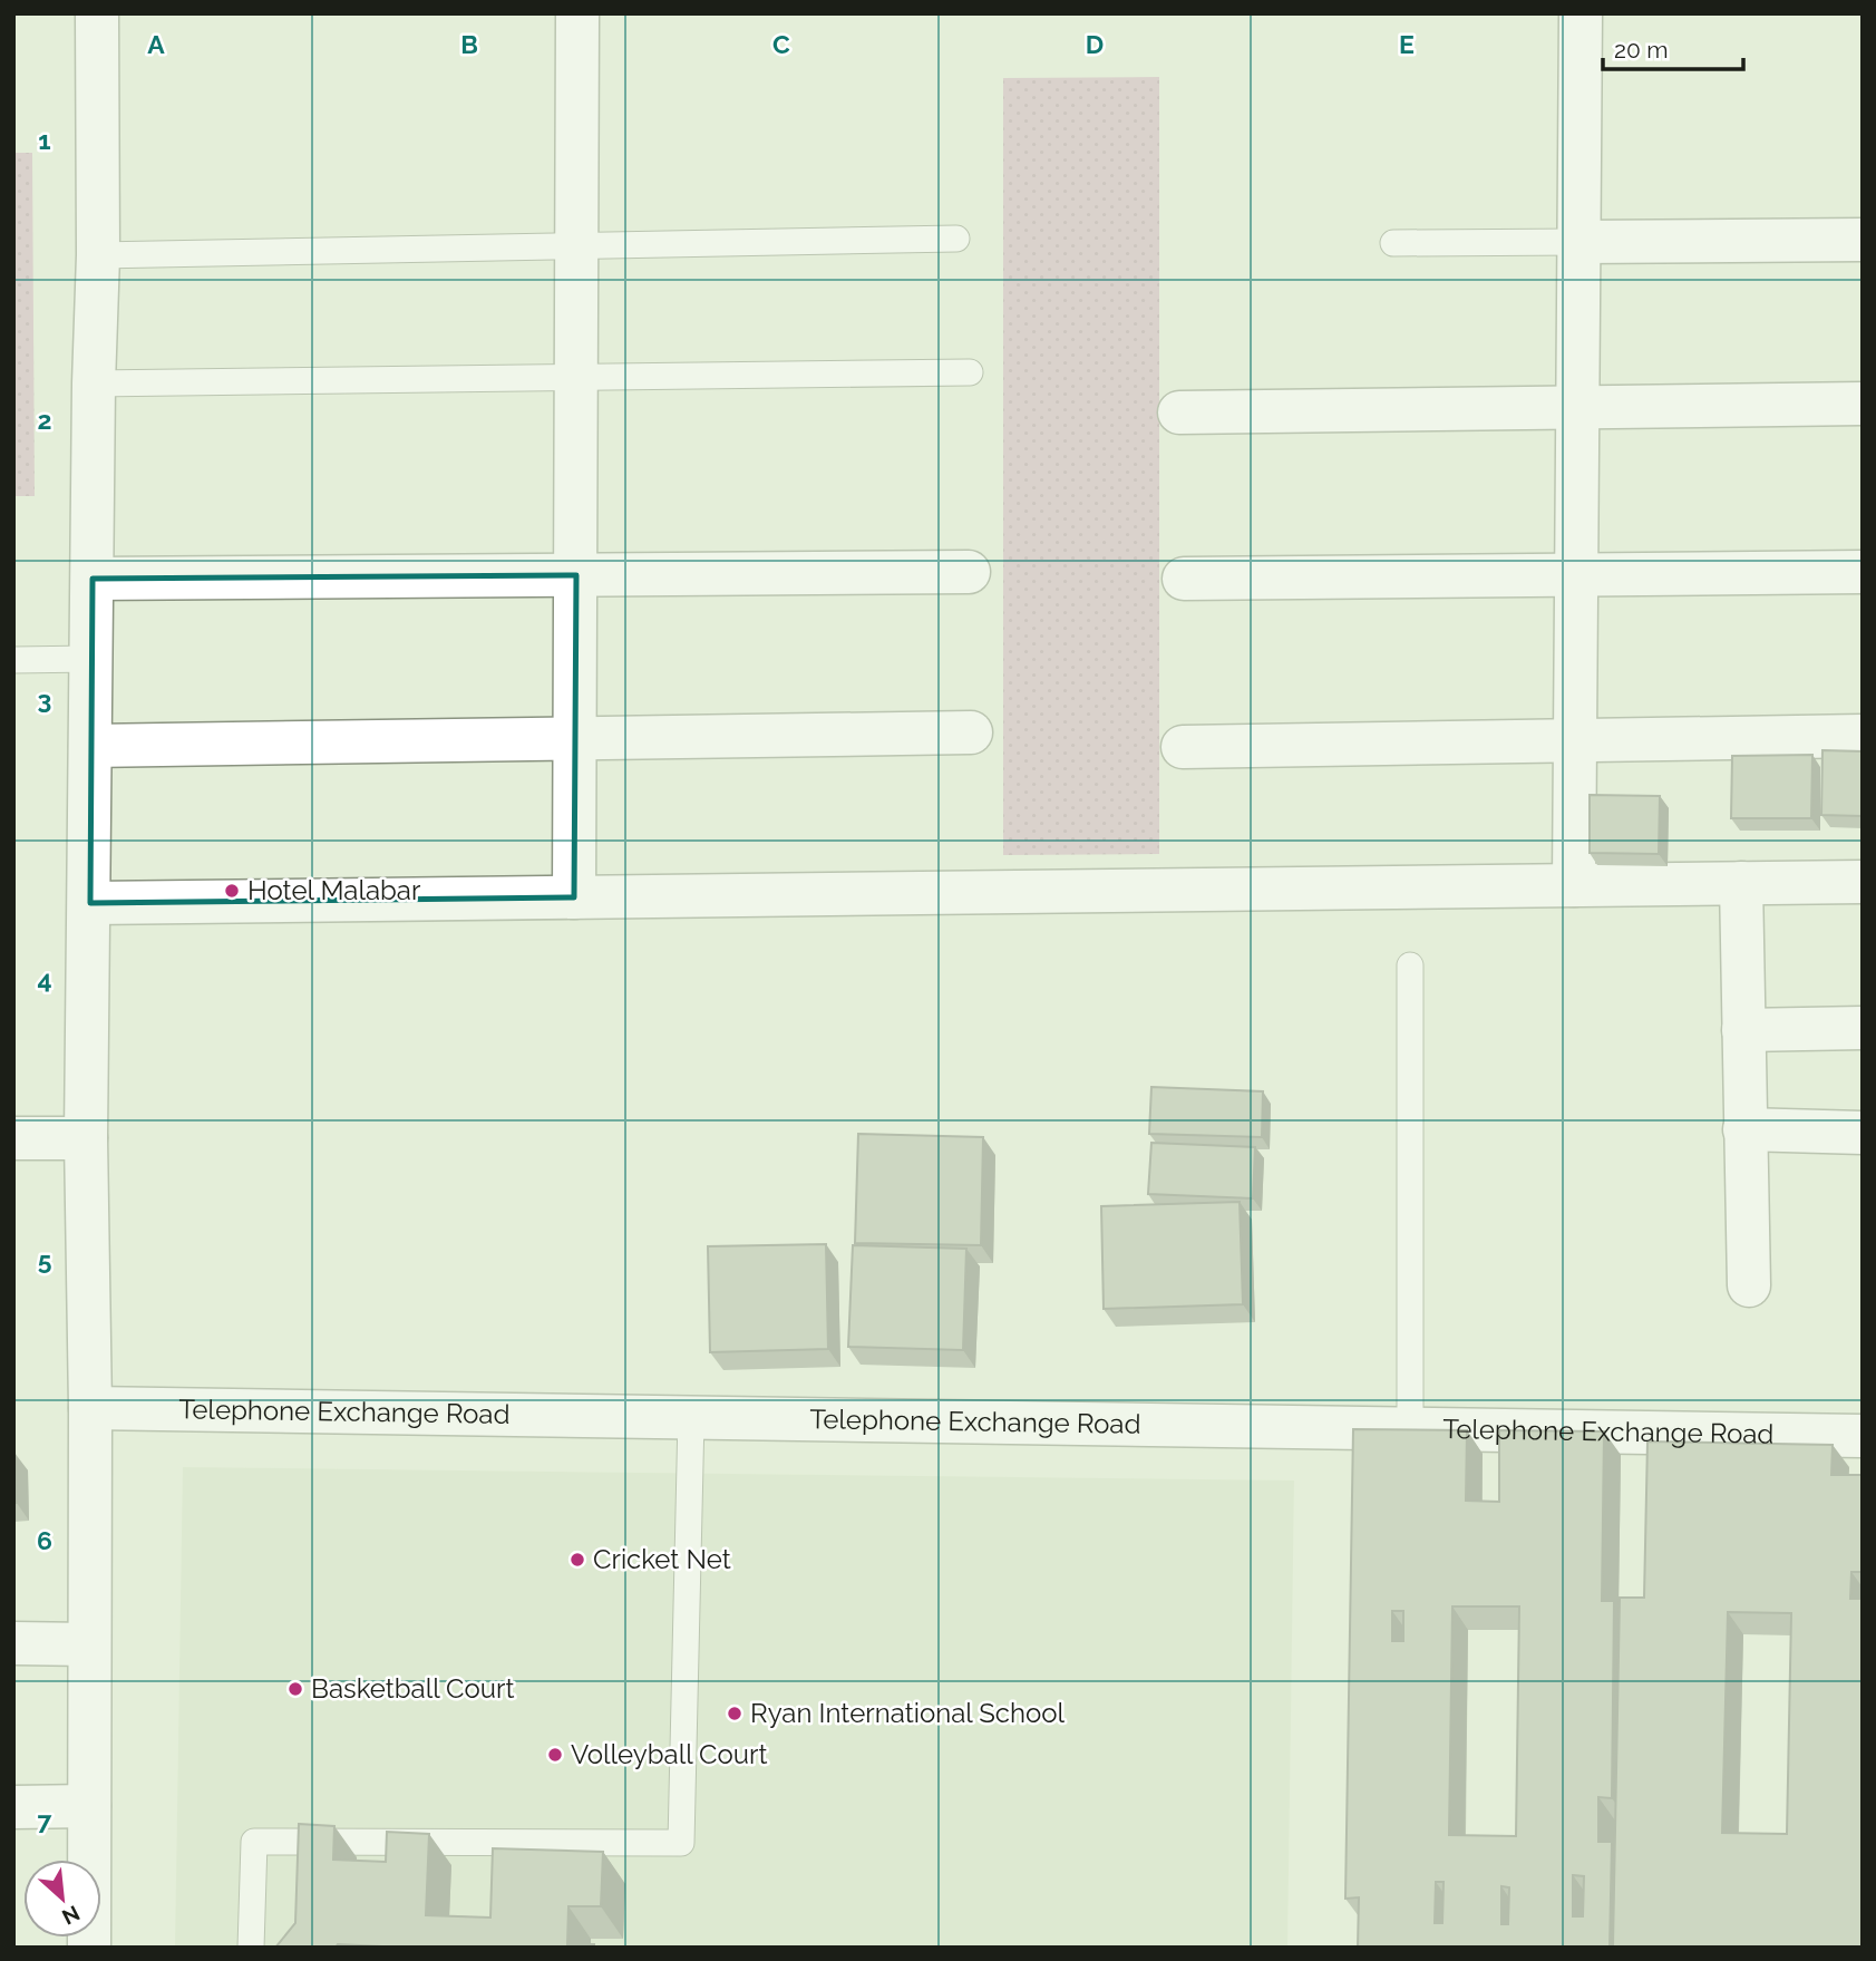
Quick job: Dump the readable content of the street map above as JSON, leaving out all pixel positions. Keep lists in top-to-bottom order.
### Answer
{
  "streets": {
    "street": ["Telephone Exchange Road"]
  },
  "places": [
    "Hotel Malabar",
    "Cricket Net",
    "Basketball Court",
    "Ryan International School",
    "Volleyball Court"
  ],
  "scale_bar": "20 m",
  "north": "bottom right",
  "grid": {
    "columns": [
      "A",
      "B",
      "C",
      "D",
      "E"
    ],
    "rows": [
      "1",
      "2",
      "3",
      "4",
      "5",
      "6",
      "7"
    ]
  }
}
